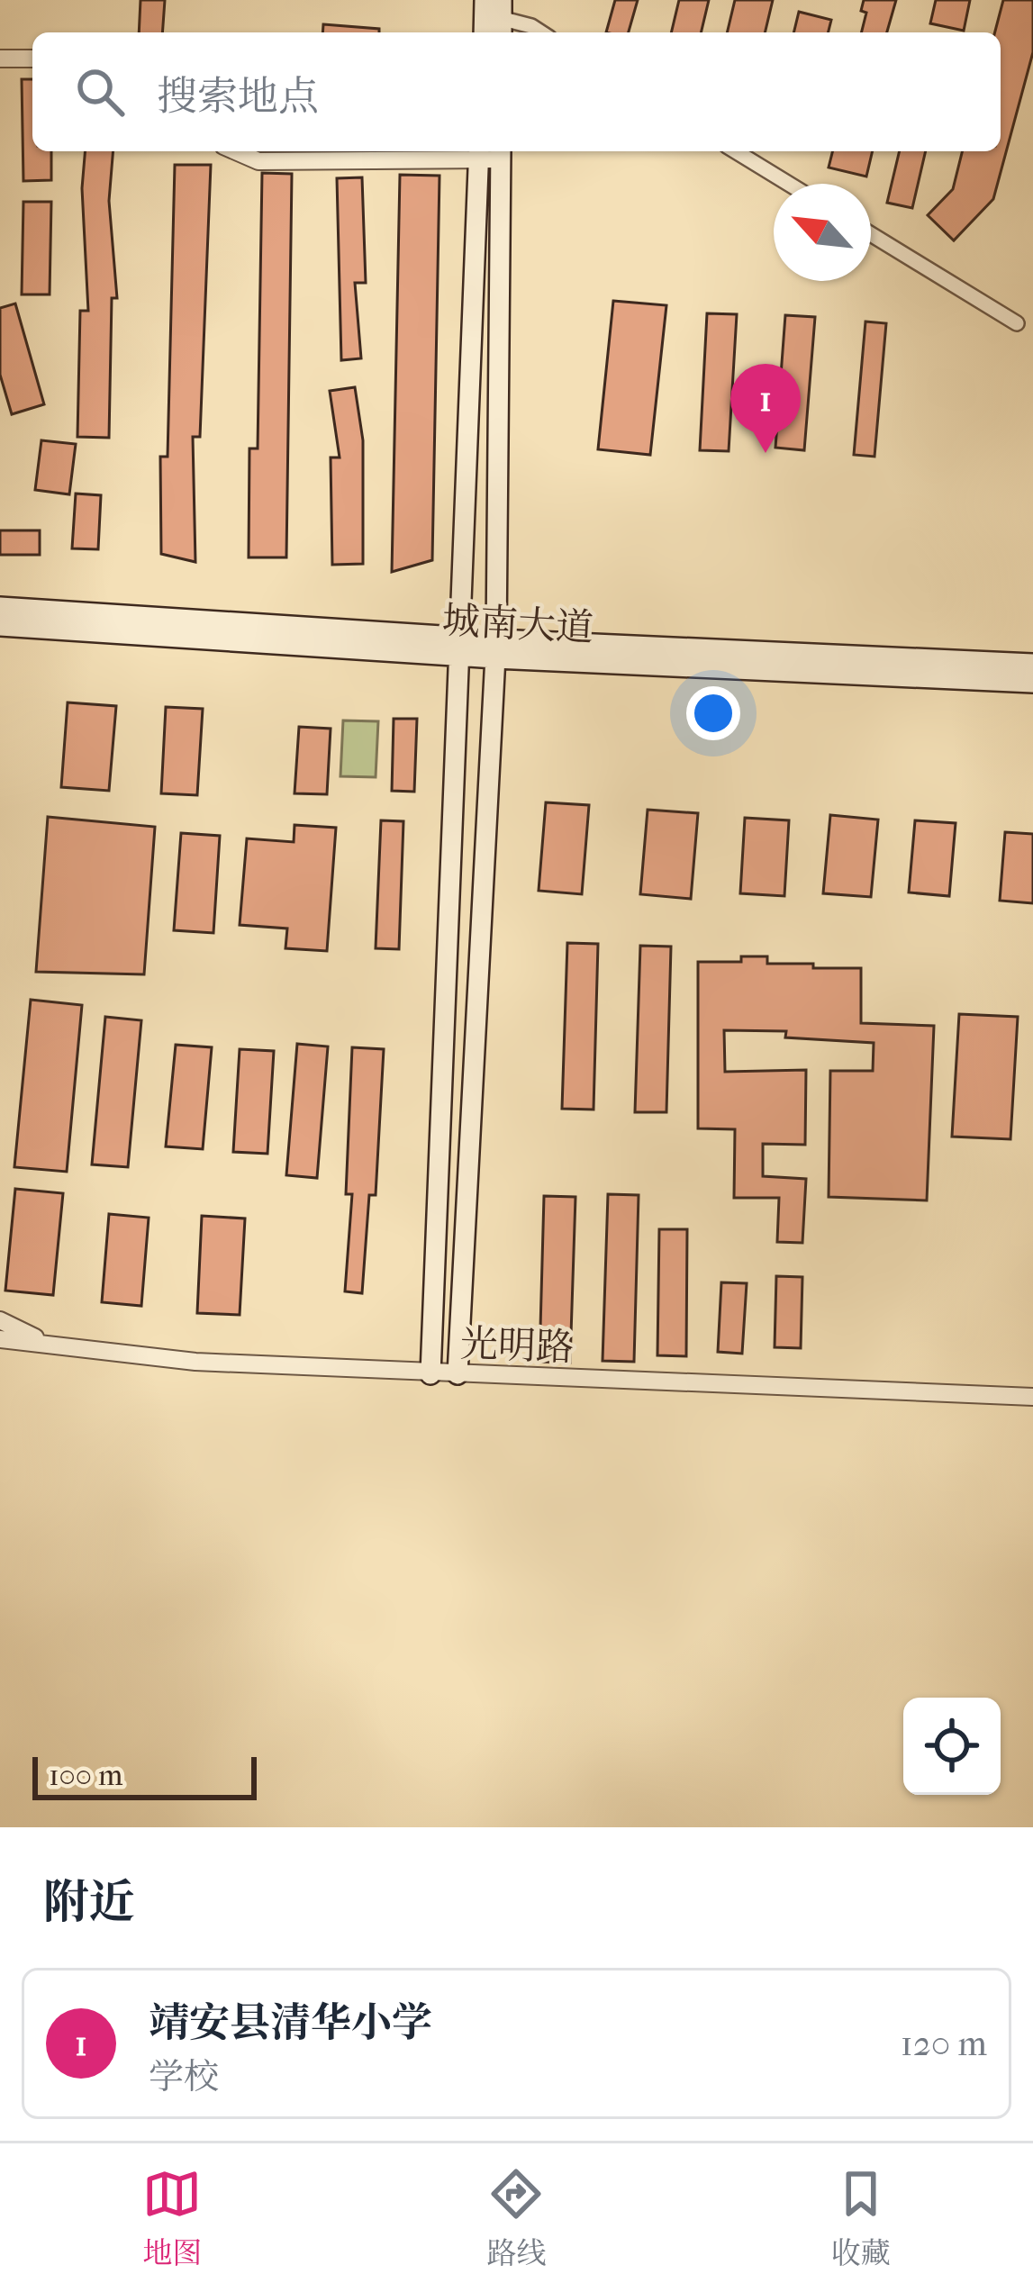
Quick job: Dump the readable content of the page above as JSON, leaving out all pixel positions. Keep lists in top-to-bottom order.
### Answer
{
  "streets": {
    "main road": ["城南大道"],
    "street": ["光明路"]
  },
  "scale_bar": "100 m",
  "north": "top left",
  "page": {
    "search": "搜索地点",
    "pins": "1",
    "scale": "100 m",
    "heading": "附近",
    "list": [
      {
        "mark": "1",
        "name": "靖安县清华小学",
        "note": "学校",
        "value": "120 m"
      }
    ],
    "nav": ["地图", "路线", "收藏"]
  }
}
